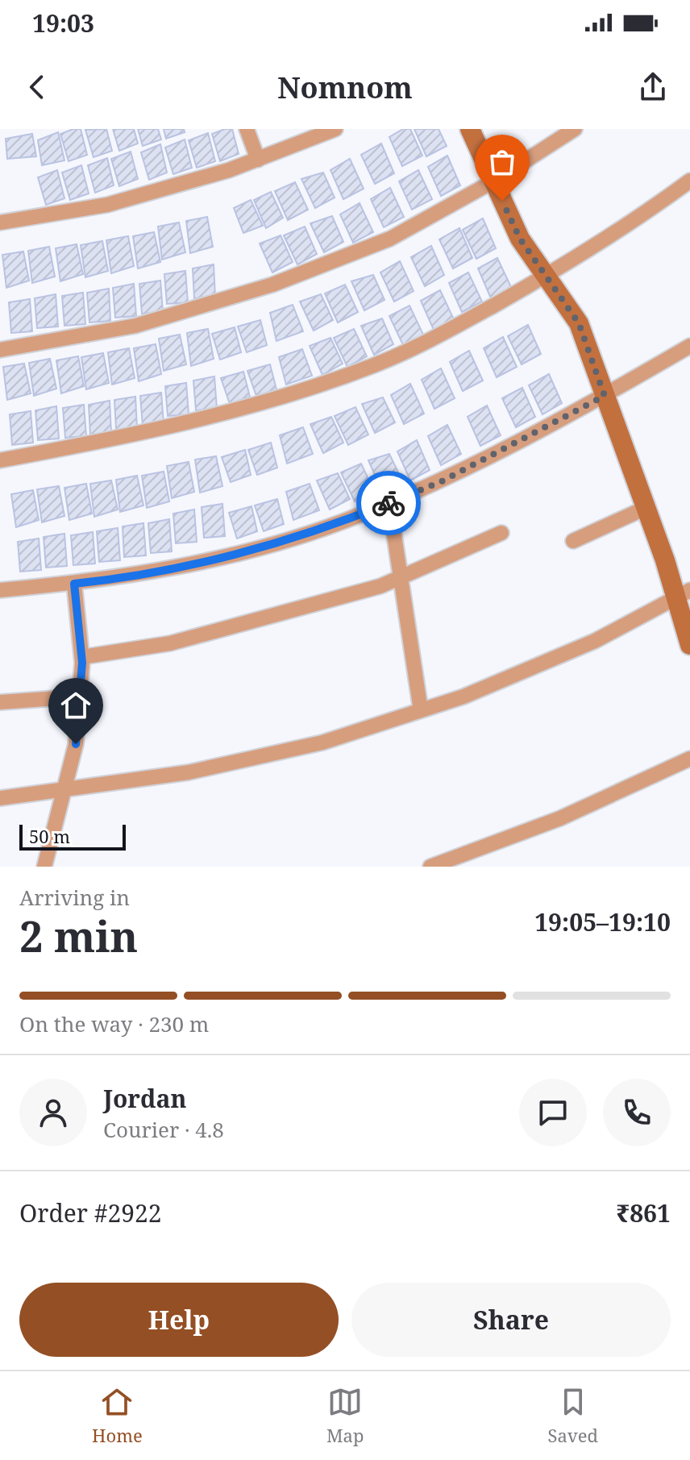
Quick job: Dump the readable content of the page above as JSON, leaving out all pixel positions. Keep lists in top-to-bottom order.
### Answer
{
  "scale_bar": "50 m",
  "page": {
    "status": "19:03",
    "header": "Nomnom",
    "scale": "50 m",
    "heading": ["2 min", "Arriving in", "19:05–19:10"],
    "panel": [
      "Jordan",
      "Courier · 4.8",
      "Order #2922",
      "₹861"
    ],
    "bar": "On the way · 230 m",
    "buttons": ["Help", "Share"],
    "tabs": ["Home", "Map", "Saved"]
  }
}
